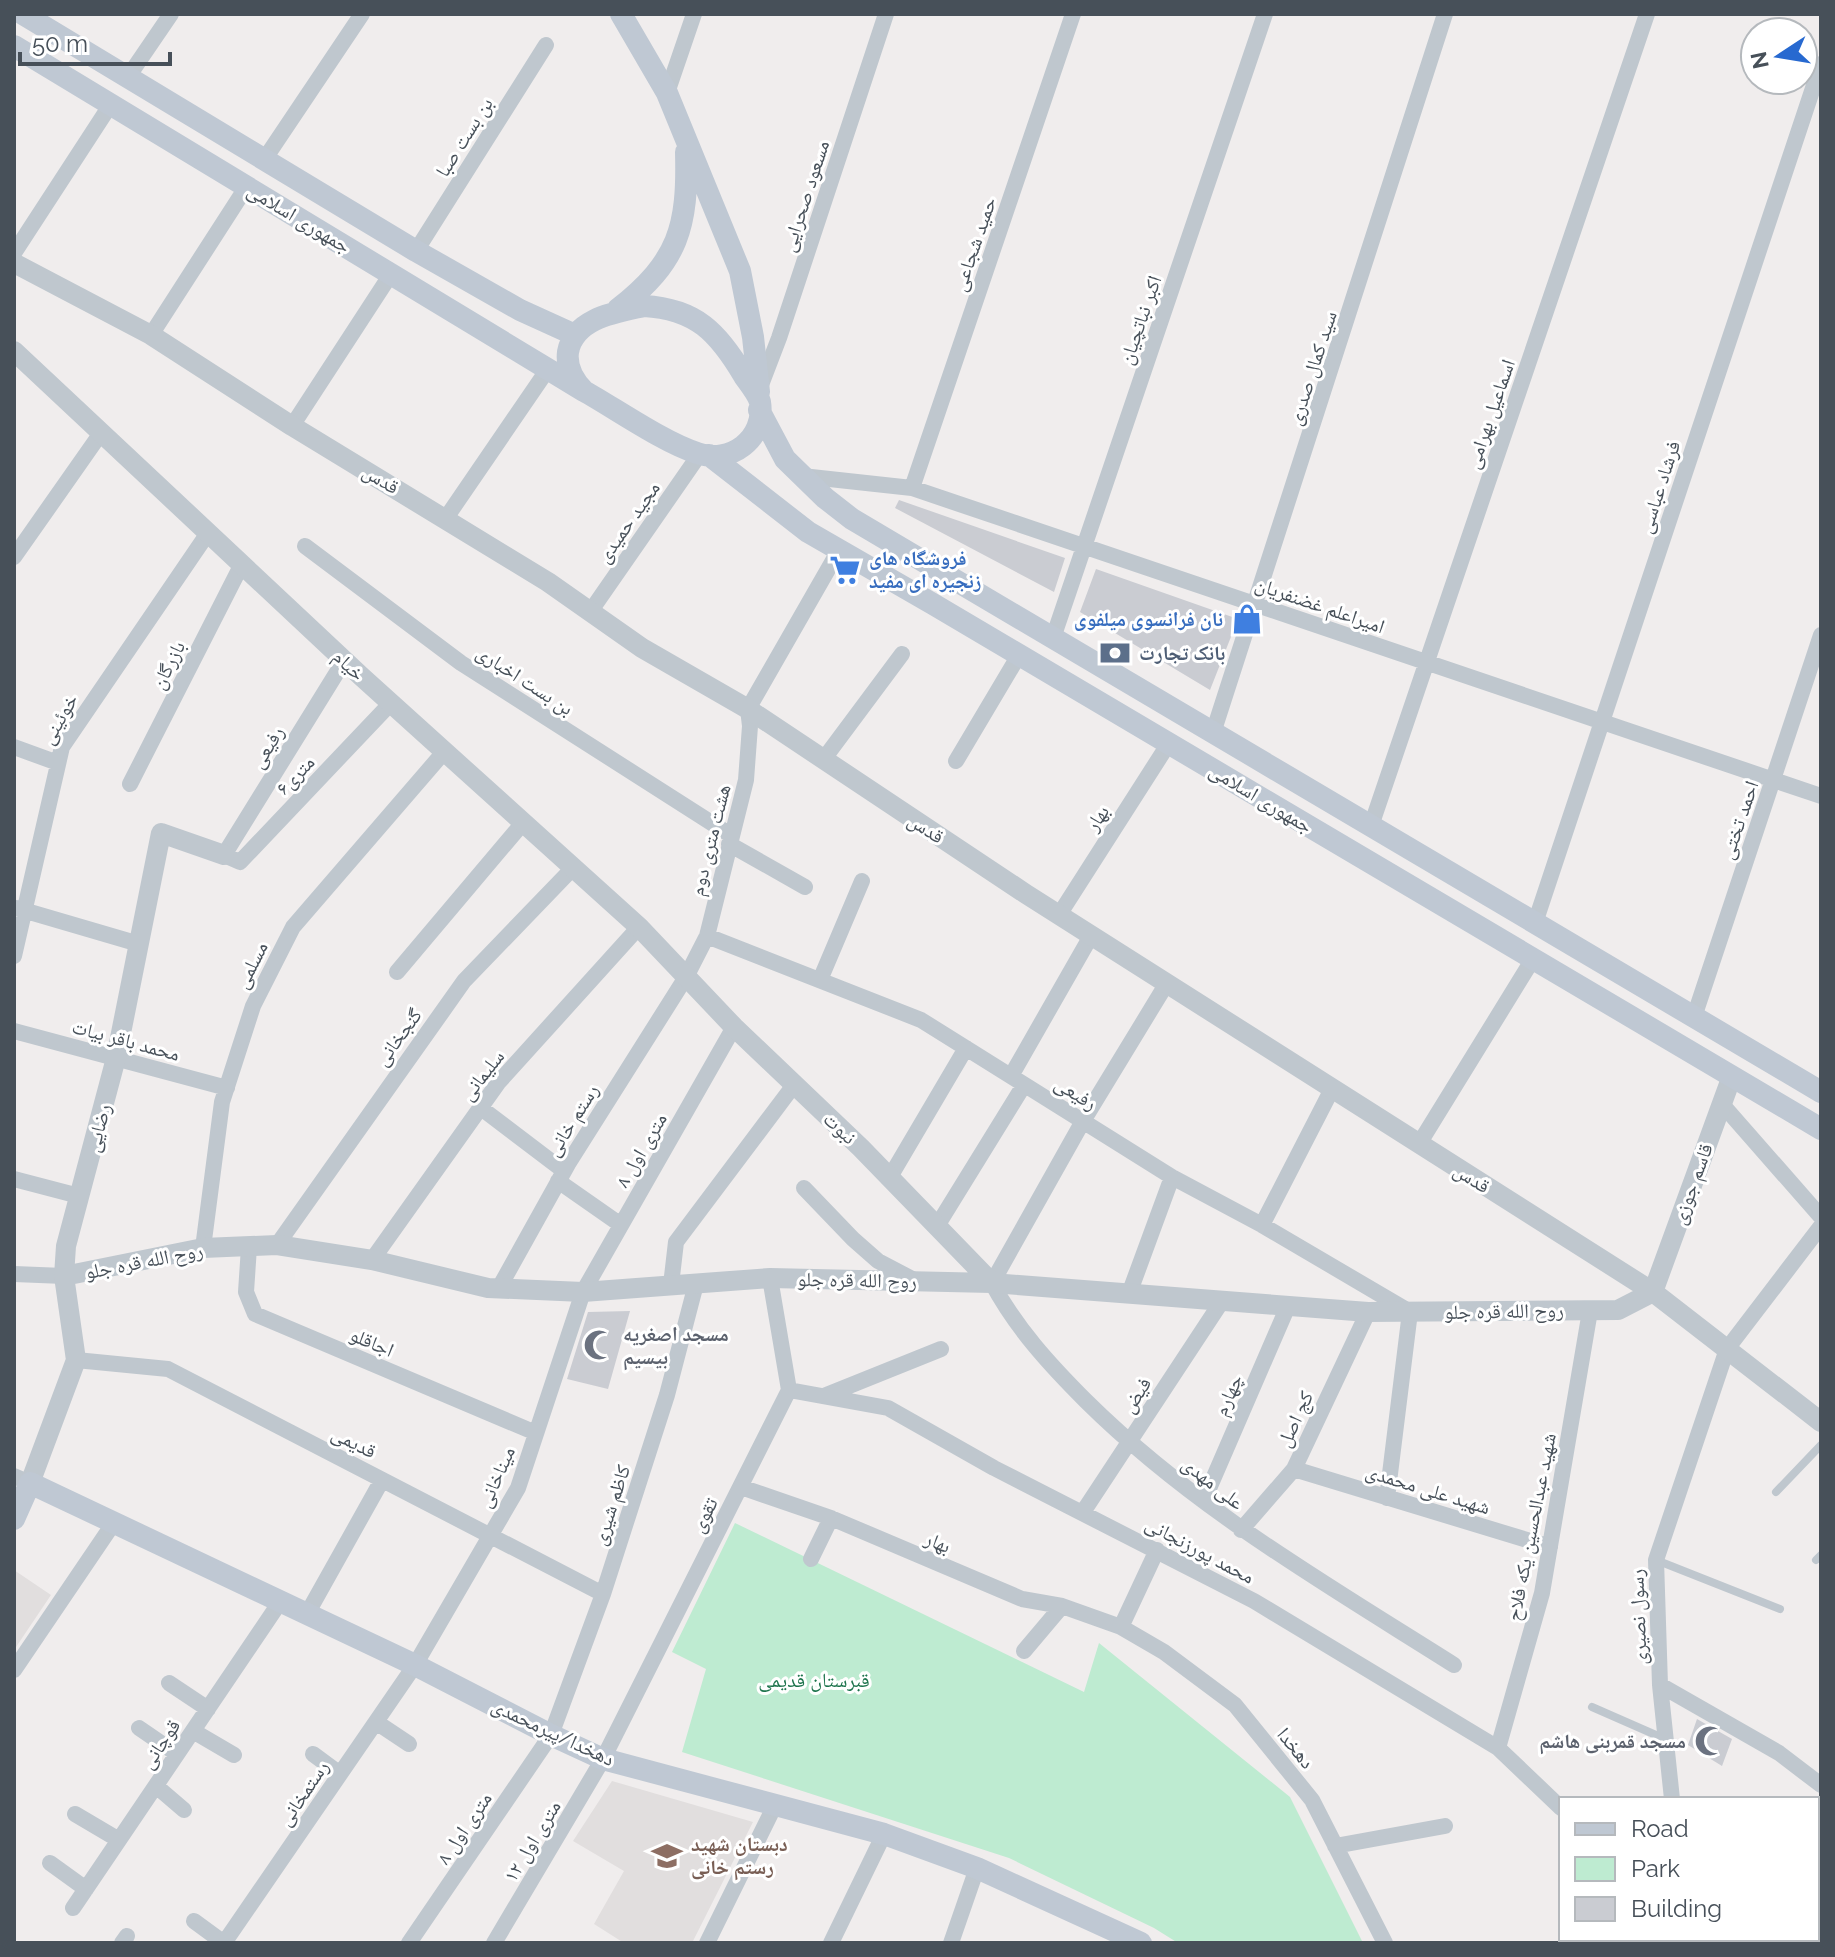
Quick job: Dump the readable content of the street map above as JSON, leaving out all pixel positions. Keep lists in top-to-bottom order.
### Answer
{
  "streets": {
    "main road": ["جمهوری اسلامی", "دهخدا/پیرمحمدی"],
    "street": [
      "بن بست صبا",
      "مسعود صحرایی",
      "حمید شجاعی",
      "اکبر نباتچیان",
      "سید کمال صدری",
      "اسماعیل بهرامی",
      "قدس",
      "فرشاد عباسی",
      "مجید حمیدی",
      "امیراعلم غضنفریان",
      "بازرگان",
      "خیام",
      "بن بست اخباری",
      "خوئینی",
      "رفیعی",
      "۶متری",
      "بهار",
      "احمد تختی",
      "هشت متری دوم",
      "مسلمی",
      "گنجخانی",
      "محمد باقر بیات",
      "سلیمانی",
      "رستم خانی",
      "رضایی",
      "نبوت",
      "۸ متری اول",
      "قاسم جوزی",
      "روح الله قره جلو",
      "اجاقلو",
      "فیض",
      "چهارم",
      "کج اصل",
      "قدیمی",
      "میناخانی",
      "علی مهدی",
      "شهید علی محمدی",
      "کاظم شیری",
      "تقوی",
      "شهید عبدالحسین یکه فلاح",
      "محمد پورزنجانی",
      "رسول نصیری",
      "قوچانی",
      "دهخدا",
      "رستمخانی",
      "۱۲ متری اول"
    ]
  },
  "crossings": [
    ["بن بست صبا", "جمهوری اسلامی"],
    ["مسعود صحرایی", "جمهوری اسلامی"],
    ["جمهوری اسلامی", "اکبر نباتچیان"],
    ["جمهوری اسلامی", "سید کمال صدری"],
    ["جمهوری اسلامی", "اسماعیل بهرامی"],
    ["جمهوری اسلامی", "فرشاد عباسی"],
    ["جمهوری اسلامی", "مجید حمیدی"],
    ["جمهوری اسلامی", "امیراعلم غضنفریان"],
    ["جمهوری اسلامی", "بهار"],
    ["جمهوری اسلامی", "احمد تختی"],
    ["جمهوری اسلامی", "قاسم جوزی"],
    ["حمید شجاعی", "امیراعلم غضنفریان"],
    ["اکبر نباتچیان", "امیراعلم غضنفریان"],
    ["سید کمال صدری", "امیراعلم غضنفریان"],
    ["اسماعیل بهرامی", "امیراعلم غضنفریان"],
    ["قدس", "مجید حمیدی"],
    ["قدس", "بهار"],
    ["قدس", "هشت متری دوم"],
    ["قدس", "قاسم جوزی"],
    ["قدس", "روح الله قره جلو"],
    ["قدس", "رسول نصیری"],
    ["فرشاد عباسی", "امیراعلم غضنفریان"],
    ["امیراعلم غضنفریان", "احمد تختی"],
    ["بازرگان", "خیام"],
    ["خیام", "خوئینی"],
    ["خیام", "رفیعی"],
    ["خیام", "۶متری"],
    ["خیام", "هشت متری دوم"],
    ["خیام", "مسلمی"],
    ["خیام", "گنجخانی"],
    ["خیام", "سلیمانی"],
    ["خیام", "رستم خانی"],
    ["خیام", "نبوت"],
    ["بن بست اخباری", "هشت متری دوم"],
    ["رفیعی", "۶متری"],
    ["رفیعی", "هشت متری دوم"],
    ["رفیعی", "رضایی"],
    ["رفیعی", "روح الله قره جلو"],
    ["۶متری", "رضایی"],
    ["بهار", "تقوی"],
    ["بهار", "دهخدا"],
    ["هشت متری دوم", "رستم خانی"],
    ["هشت متری دوم", "نبوت"],
    ["مسلمی", "محمد باقر بیات"],
    ["مسلمی", "روح الله قره جلو"],
    ["گنجخانی", "روح الله قره جلو"],
    ["محمد باقر بیات", "رضایی"],
    ["سلیمانی", "روح الله قره جلو"],
    ["رستم خانی", "نبوت"],
    ["رستم خانی", "روح الله قره جلو"],
    ["رضایی", "روح الله قره جلو"],
    ["رضایی", "قدیمی"],
    ["رضایی", "دهخدا/پیرمحمدی"],
    ["نبوت", "۸ متری اول"],
    ["نبوت", "روح الله قره جلو"],
    ["نبوت", "علی مهدی"],
    ["۸ متری اول", "روح الله قره جلو"],
    ["۸ متری اول", "میناخانی"],
    ["۸ متری اول", "کاظم شیری"],
    ["۸ متری اول", "دهخدا/پیرمحمدی"],
    ["قاسم جوزی", "روح الله قره جلو"],
    ["روح الله قره جلو", "اجاقلو"],
    ["روح الله قره جلو", "فیض"],
    ["روح الله قره جلو", "چهارم"],
    ["روح الله قره جلو", "کج اصل"],
    ["روح الله قره جلو", "میناخانی"],
    ["روح الله قره جلو", "علی مهدی"],
    ["روح الله قره جلو", "کاظم شیری"],
    ["روح الله قره جلو", "شهید عبدالحسین یکه فلاح"],
    ["اجاقلو", "میناخانی"],
    ["فیض", "علی مهدی"],
    ["فیض", "محمد پورزنجانی"],
    ["چهارم", "علی مهدی"],
    ["کج اصل", "علی مهدی"],
    ["کج اصل", "شهید علی محمدی"],
    ["قدیمی", "میناخانی"],
    ["قدیمی", "کاظم شیری"],
    ["میناخانی", "دهخدا/پیرمحمدی"],
    ["میناخانی", "رستمخانی"],
    ["شهید علی محمدی", "شهید عبدالحسین یکه فلاح"],
    ["کاظم شیری", "دهخدا/پیرمحمدی"],
    ["تقوی", "محمد پورزنجانی"],
    ["تقوی", "دهخدا/پیرمحمدی"],
    ["تقوی", "۱۲ متری اول"],
    ["شهید عبدالحسین یکه فلاح", "محمد پورزنجانی"],
    ["دهخدا/پیرمحمدی", "قوچانی"],
    ["دهخدا/پیرمحمدی", "رستمخانی"],
    ["دهخدا/پیرمحمدی", "۱۲ متری اول"]
  ],
  "parks": ["قبرستان قدیمى"],
  "places": {
    "supermarket": ["فروشگاه های زنجیره ای مفید"],
    "shop": ["نان فرانسوی میلفوی"],
    "bank": ["بانک تجارت"],
    "mosque": ["مسجد اصغریه بیسیم", "مسجد قمربنی هاشم"],
    "school or university": ["دبستان شهید رستم خانی"]
  },
  "legend": ["Road", "Park", "Building"],
  "scale_bar": "50 m",
  "north": "left"
}
